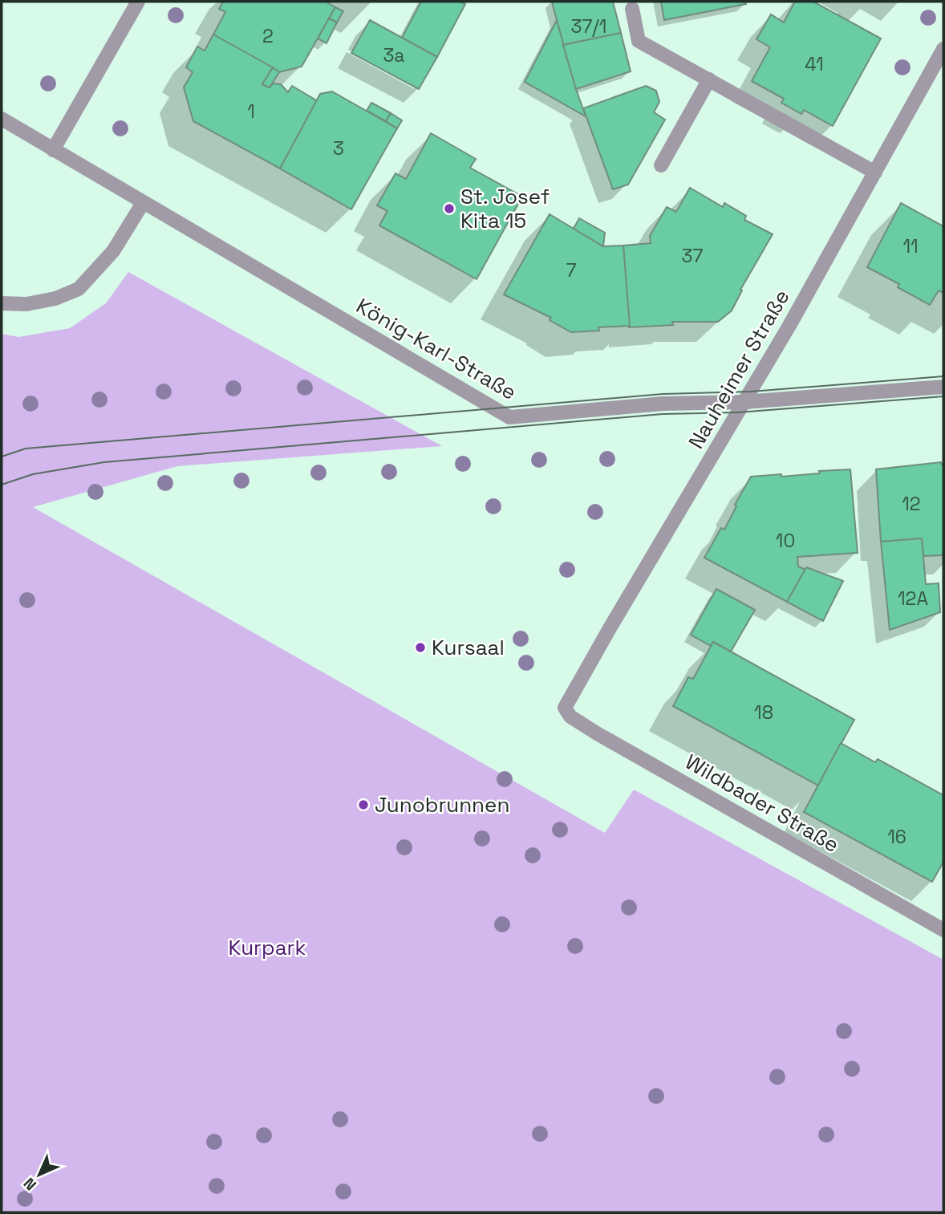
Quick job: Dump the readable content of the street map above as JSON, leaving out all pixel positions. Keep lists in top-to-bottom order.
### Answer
{
  "streets": {
    "street": ["König-Karl-Straße", "Nauheimer Straße", "Wildbader Straße"]
  },
  "crossings": [
    ["König-Karl-Straße", "Nauheimer Straße"],
    ["Nauheimer Straße", "Wildbader Straße"]
  ],
  "parks": ["Kurpark"],
  "places": ["St. Josef Kita 15", "Kursaal", "Junobrunnen"],
  "house_numbers": [
    "37/1",
    "2",
    "3a",
    "41",
    "1",
    "3",
    "11",
    "37",
    "7",
    "12",
    "10",
    "12A",
    "18",
    "16"
  ],
  "north": "bottom left"
}
